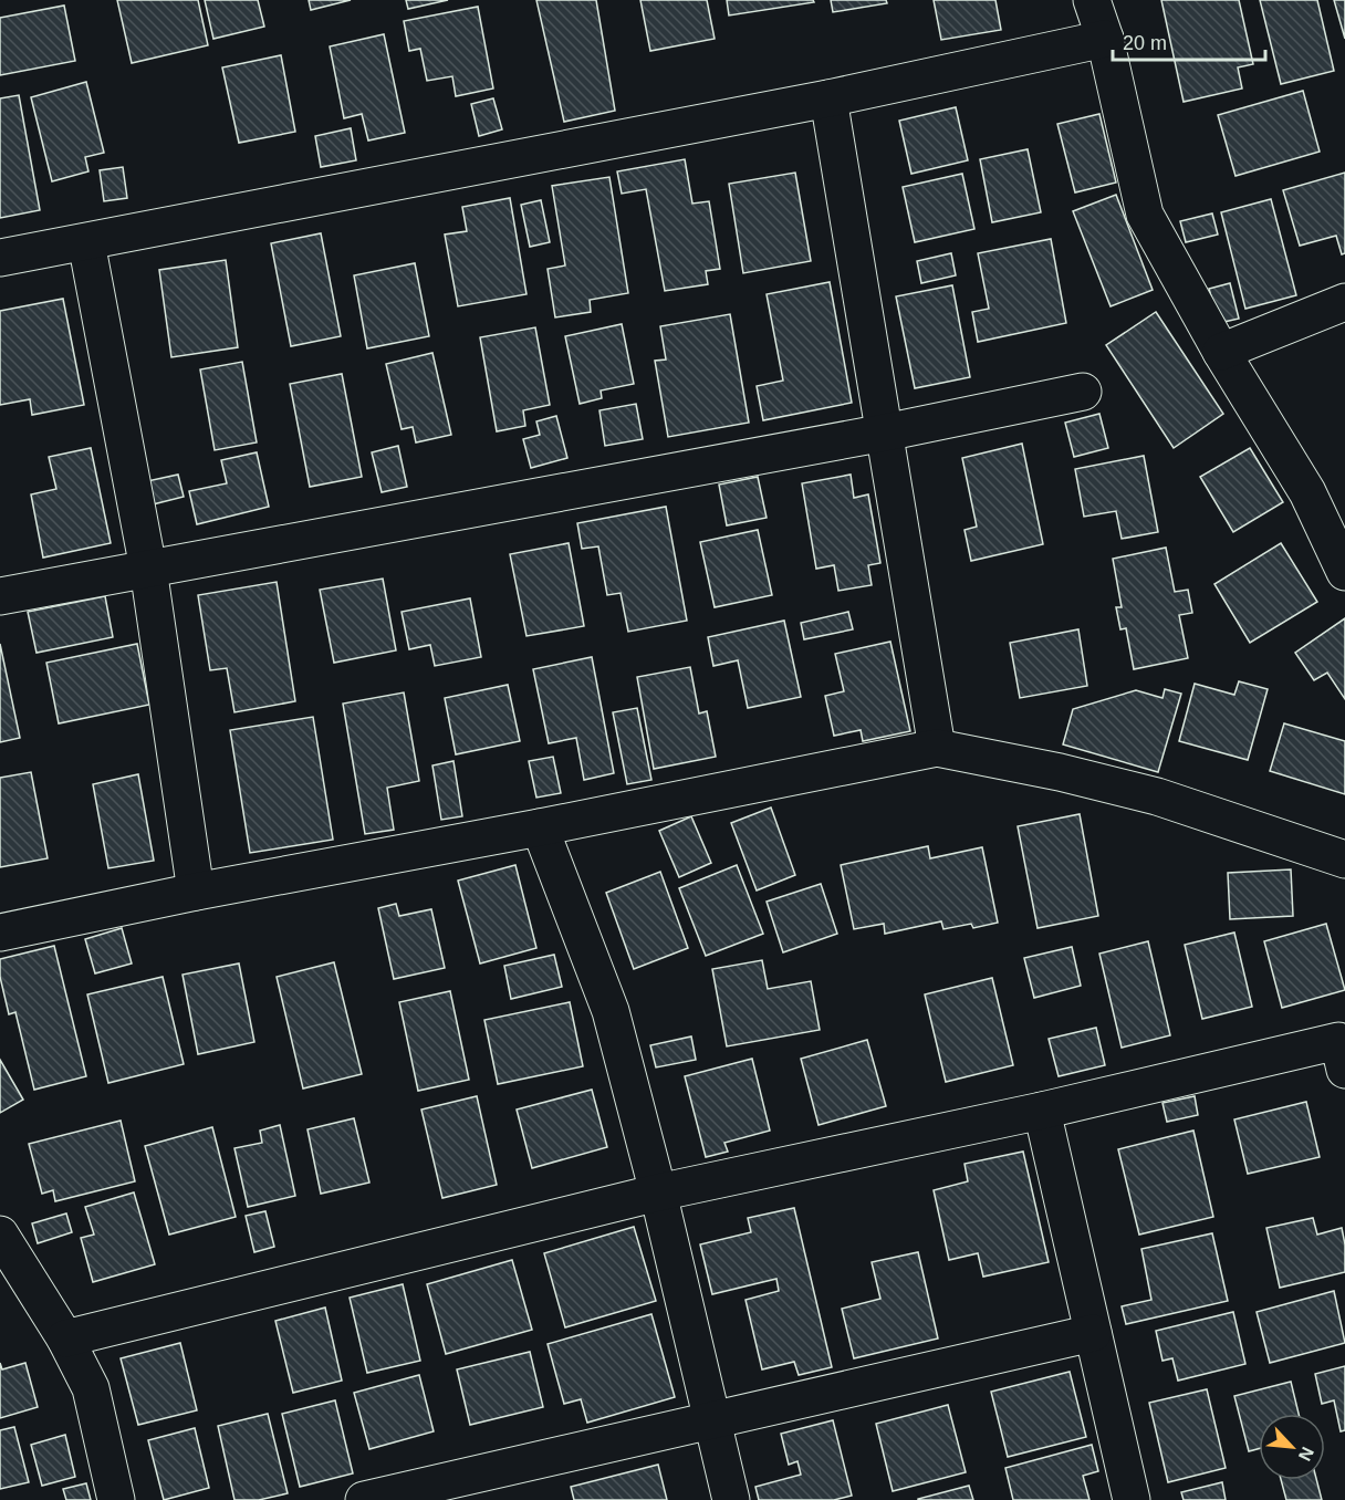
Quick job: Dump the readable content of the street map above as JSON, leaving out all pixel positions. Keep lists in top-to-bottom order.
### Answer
{
  "scale_bar": "20 m",
  "north": "bottom right"
}
